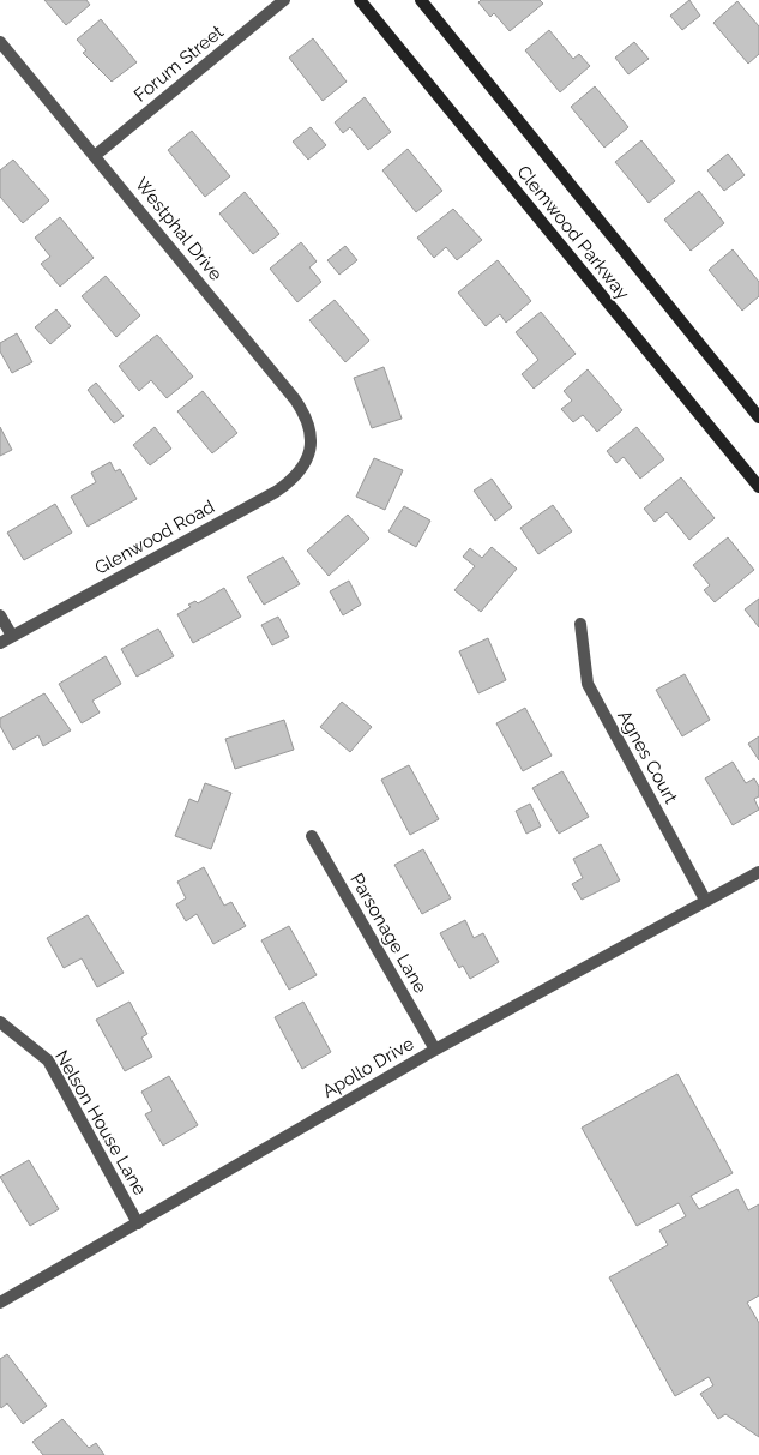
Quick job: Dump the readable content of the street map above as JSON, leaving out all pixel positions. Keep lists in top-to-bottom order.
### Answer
{
  "streets": {
    "street": [
      "Forum Street",
      "Westphal Drive",
      "Clemwood Parkway",
      "Glenwood Road",
      "Agnes Court",
      "Parsonage Lane",
      "Apollo Drive",
      "Nelson House Lane"
    ]
  },
  "crossings": [
    ["Forum Street", "Westphal Drive"],
    ["Westphal Drive", "Glenwood Road"],
    ["Agnes Court", "Apollo Drive"],
    ["Parsonage Lane", "Apollo Drive"],
    ["Apollo Drive", "Nelson House Lane"]
  ]
}
